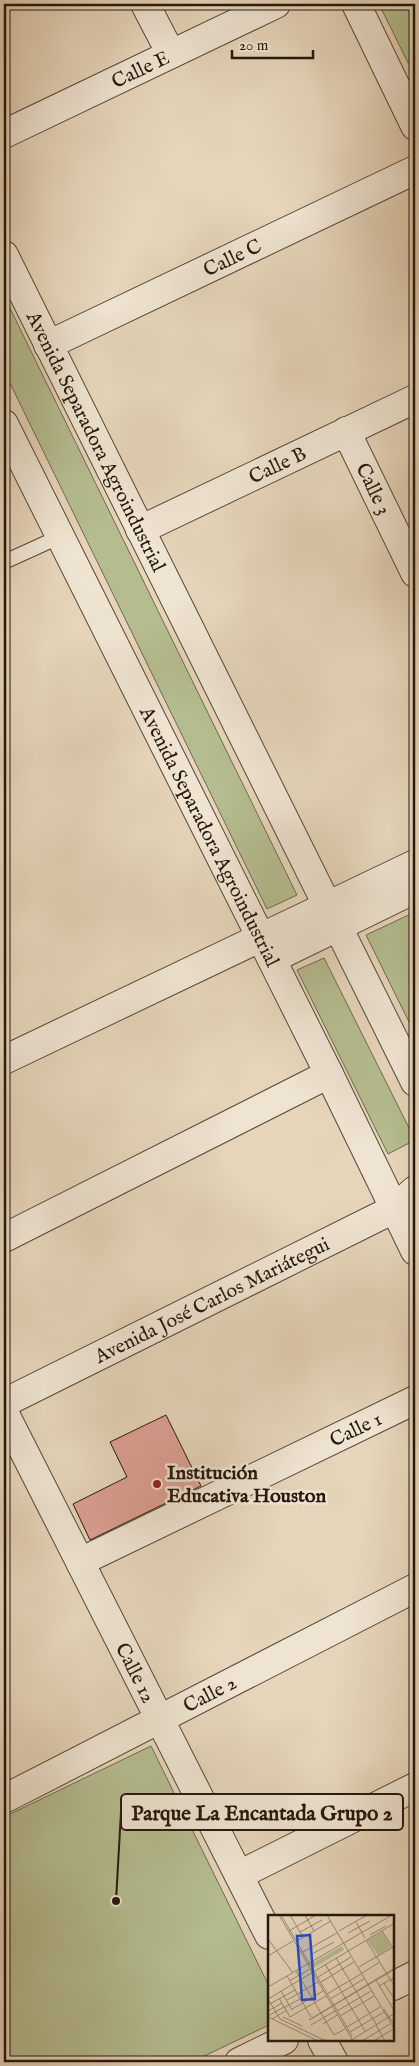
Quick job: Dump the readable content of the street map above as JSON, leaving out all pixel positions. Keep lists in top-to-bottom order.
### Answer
{
  "streets": {
    "street": [
      "Calle E",
      "Calle C",
      "Avenida Separadora Agroindustrial",
      "Calle B",
      "Calle 3",
      "Avenida José Carlos Mariátegui",
      "Calle 1",
      "Calle 12",
      "Calle 2"
    ]
  },
  "crossings": [
    ["Calle C", "Avenida Separadora Agroindustrial"],
    ["Avenida Separadora Agroindustrial", "Calle B"],
    ["Avenida Separadora Agroindustrial", "Avenida José Carlos Mariátegui"],
    ["Calle B", "Calle 3"],
    ["Calle 1", "Calle 12"],
    ["Calle 12", "Calle 2"]
  ],
  "places": ["Institución Educativa Houston", "Parque La Encantada Grupo 2"],
  "scale_bar": "20 m"
}
